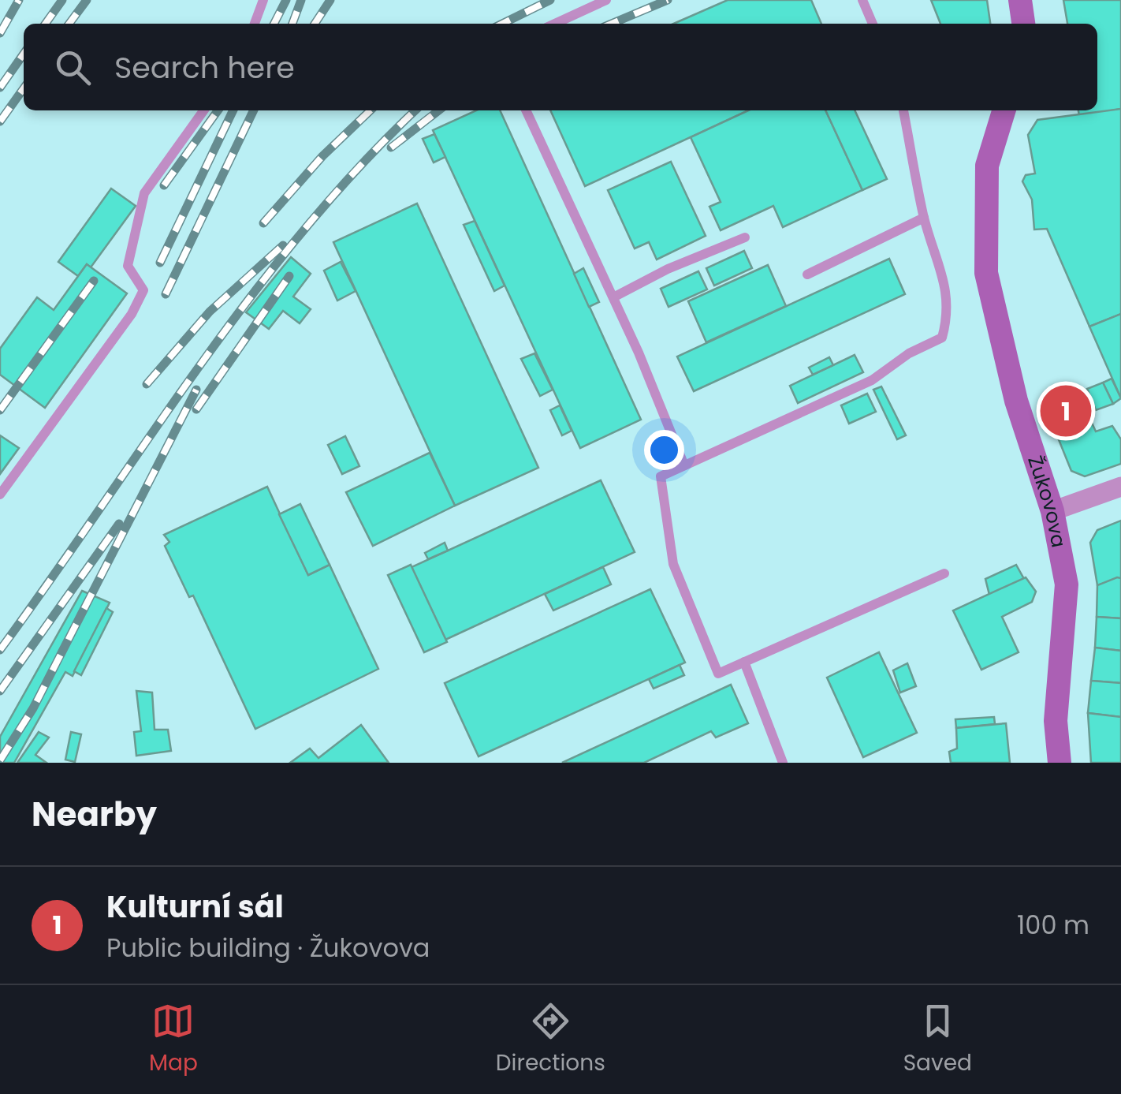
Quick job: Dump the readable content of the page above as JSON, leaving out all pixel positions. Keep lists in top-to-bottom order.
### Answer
{
  "streets": {
    "street": ["Žukovova"]
  },
  "page": {
    "search": "Search here",
    "pins": "1",
    "heading": "Nearby",
    "list": [
      {
        "mark": "1",
        "name": "Kulturní sál",
        "note": "Public building · Žukovova",
        "value": "100 m"
      }
    ],
    "nav": ["Map", "Directions", "Saved"]
  }
}
